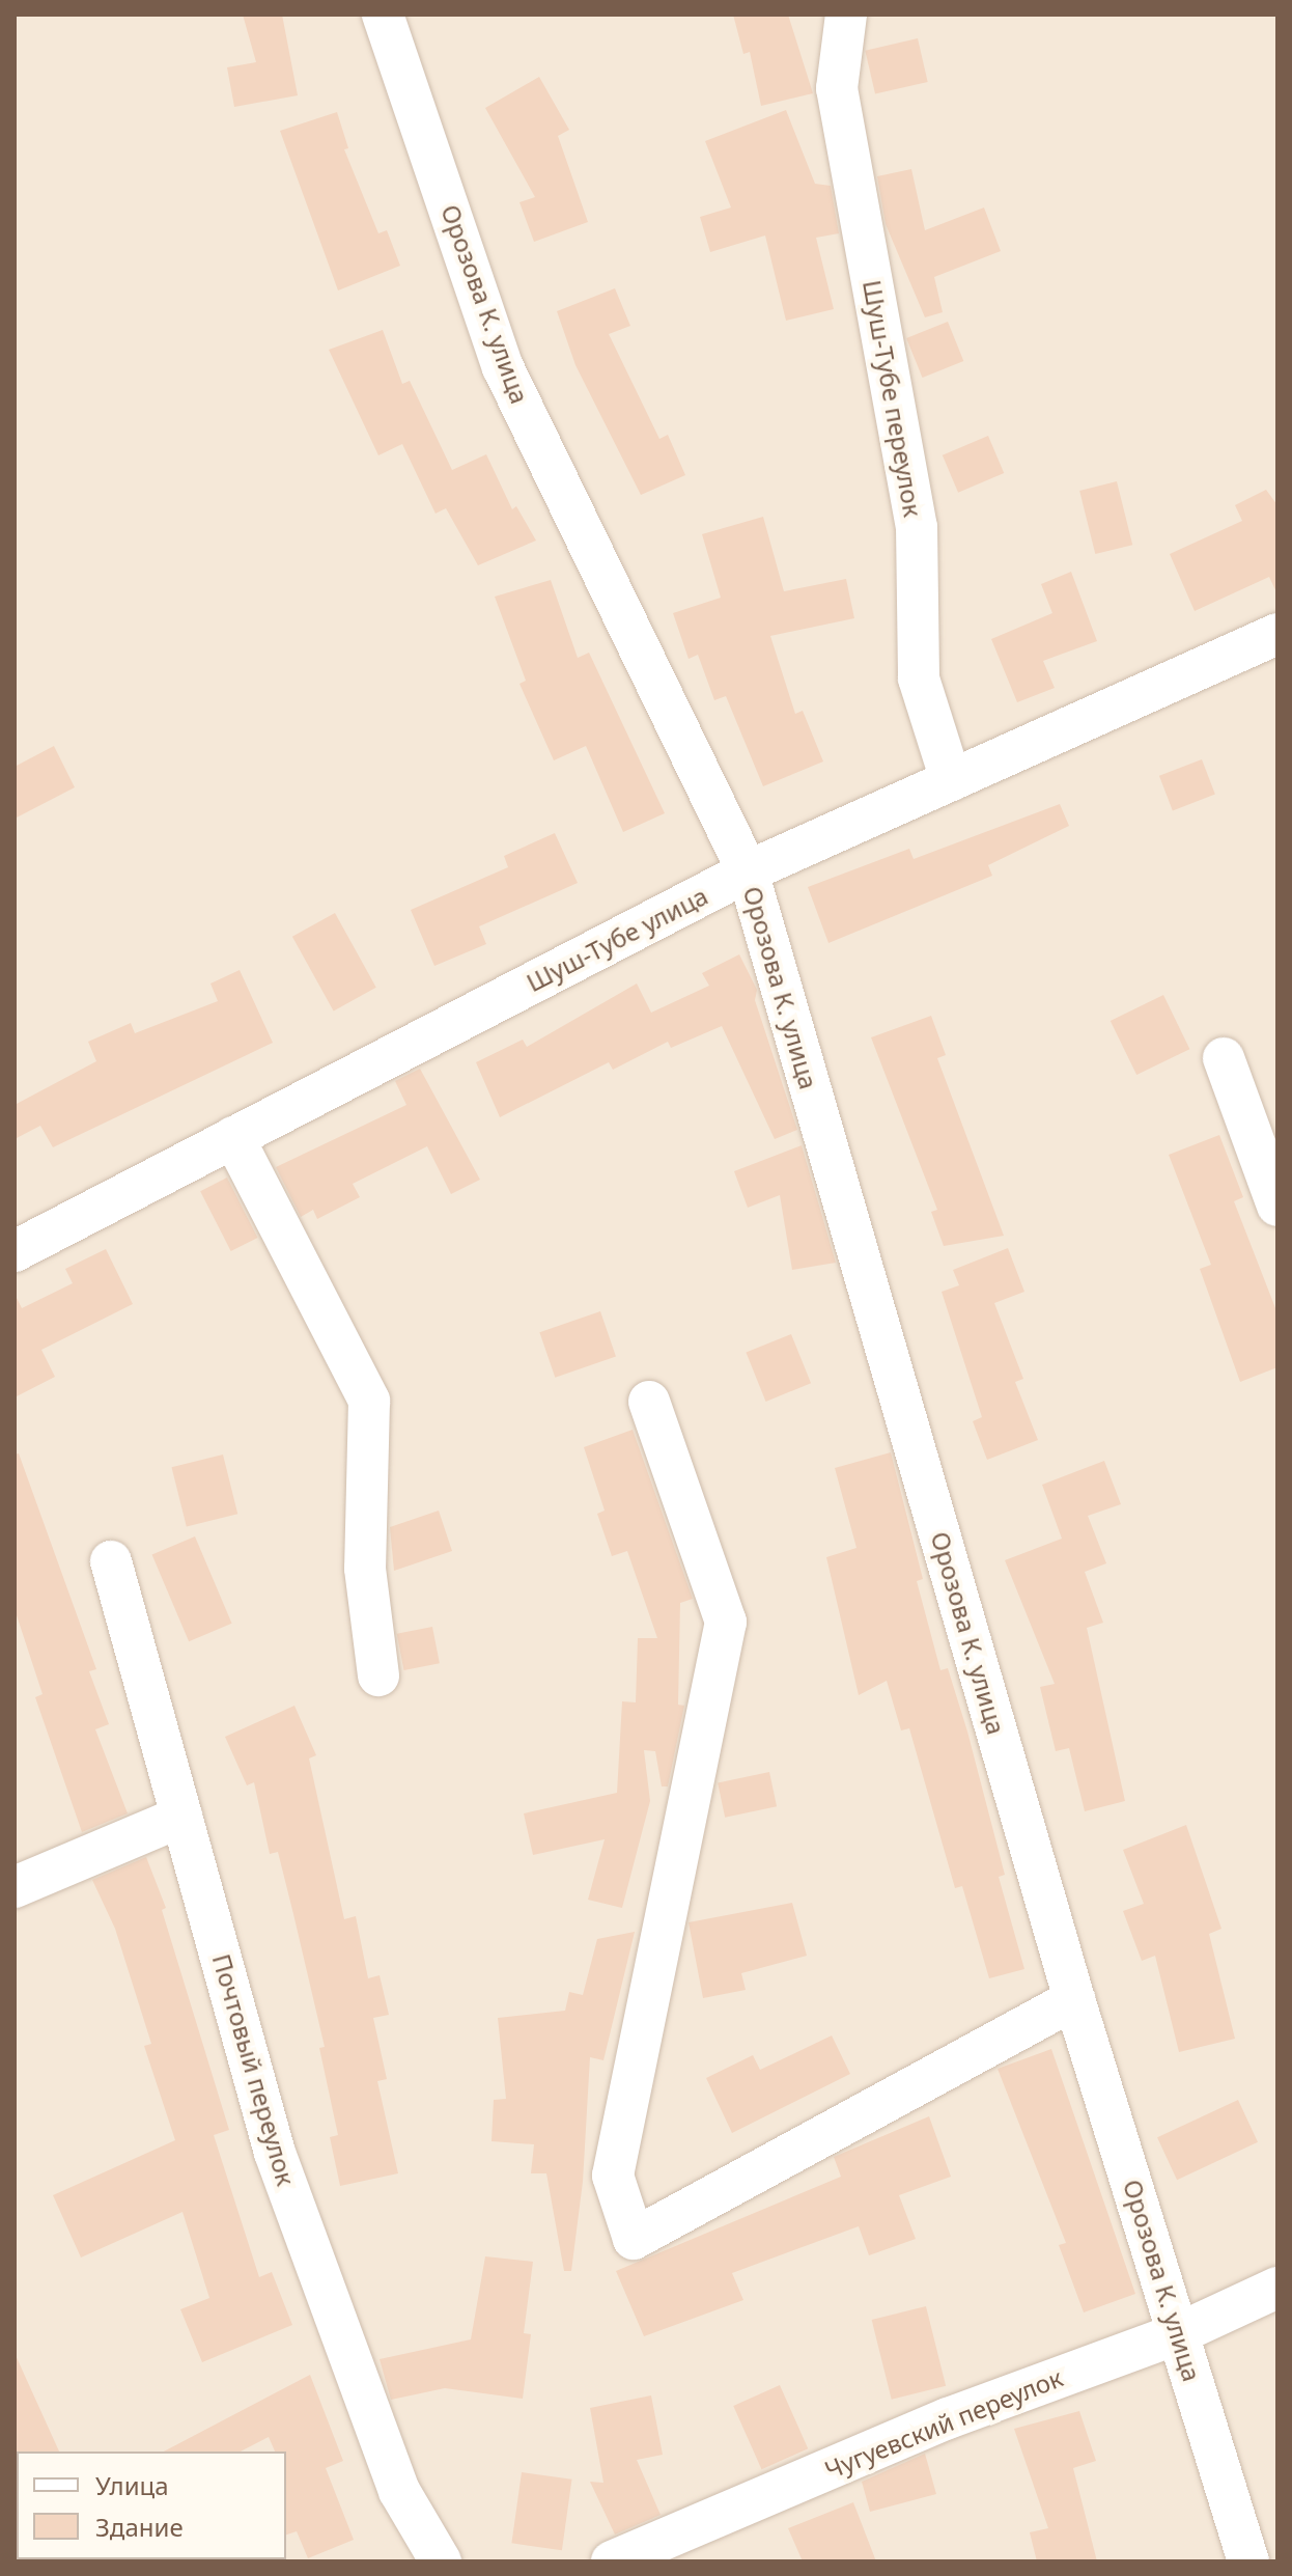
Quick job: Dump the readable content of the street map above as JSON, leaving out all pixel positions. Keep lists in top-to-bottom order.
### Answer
{
  "streets": {
    "street": [
      "Орозова К. улица",
      "Шуш-Тубе переулок",
      "Шуш-Тубе улица",
      "Почтовый переулок",
      "Чугуевский переулок"
    ]
  },
  "crossings": [
    ["Орозова К. улица", "Шуш-Тубе улица"],
    ["Орозова К. улица", "Чугуевский переулок"],
    ["Шуш-Тубе переулок", "Шуш-Тубе улица"]
  ],
  "legend": ["Улица", "Здание"]
}
